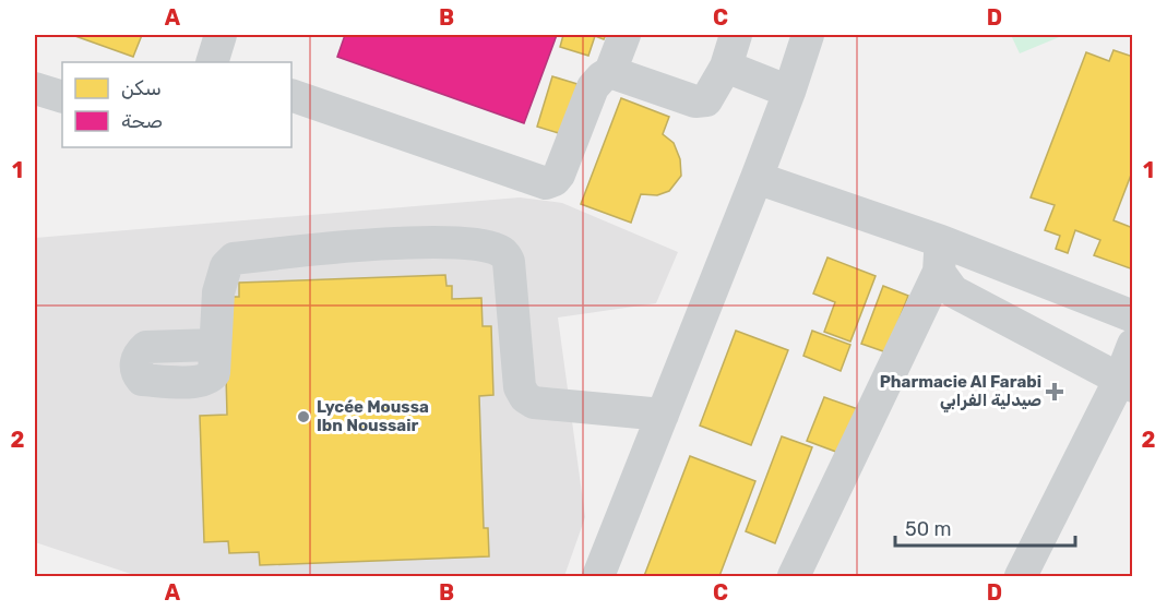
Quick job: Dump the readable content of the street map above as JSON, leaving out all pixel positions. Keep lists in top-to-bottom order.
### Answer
{
  "places": {
    "health": ["Pharmacie Al Farabi صيدلية الفرابي"],
    "other": ["Lycée Moussa Ibn Noussair"]
  },
  "legend": ["سكن", "صحة"],
  "scale_bar": "50 m",
  "grid": {
    "columns": [
      "A",
      "B",
      "C",
      "D"
    ],
    "rows": ["1", "2"]
  }
}
